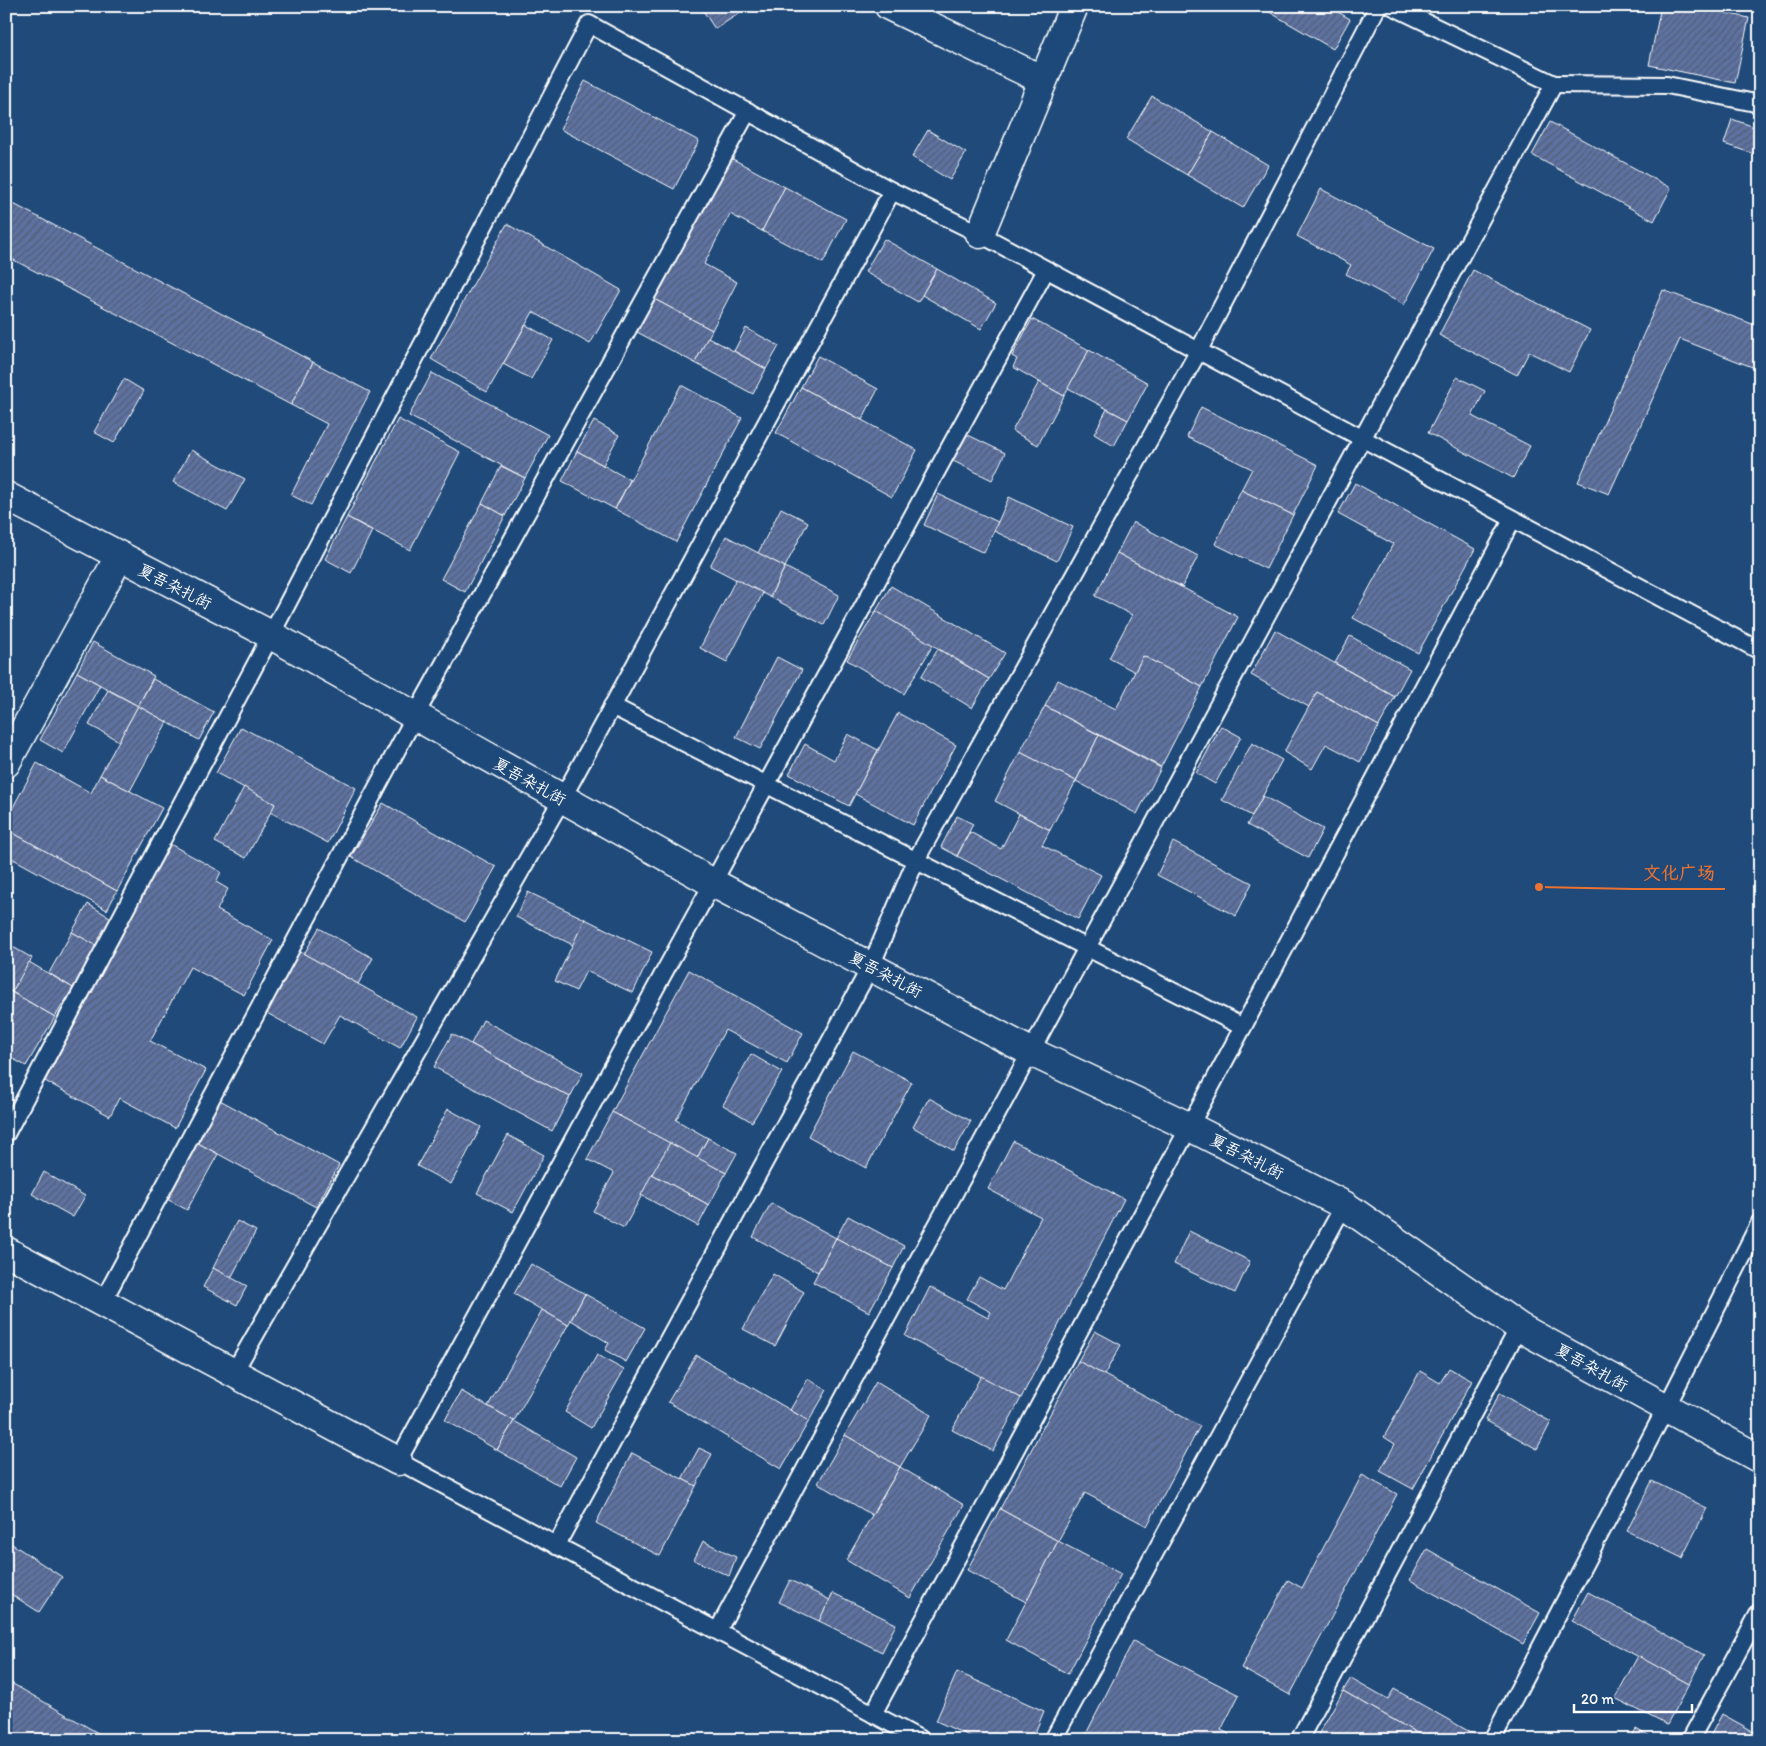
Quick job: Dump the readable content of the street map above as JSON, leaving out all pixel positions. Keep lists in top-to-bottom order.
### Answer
{
  "streets": {
    "main road": ["夏吾杂扎街"]
  },
  "places": ["文化广场"],
  "scale_bar": "20 m"
}
